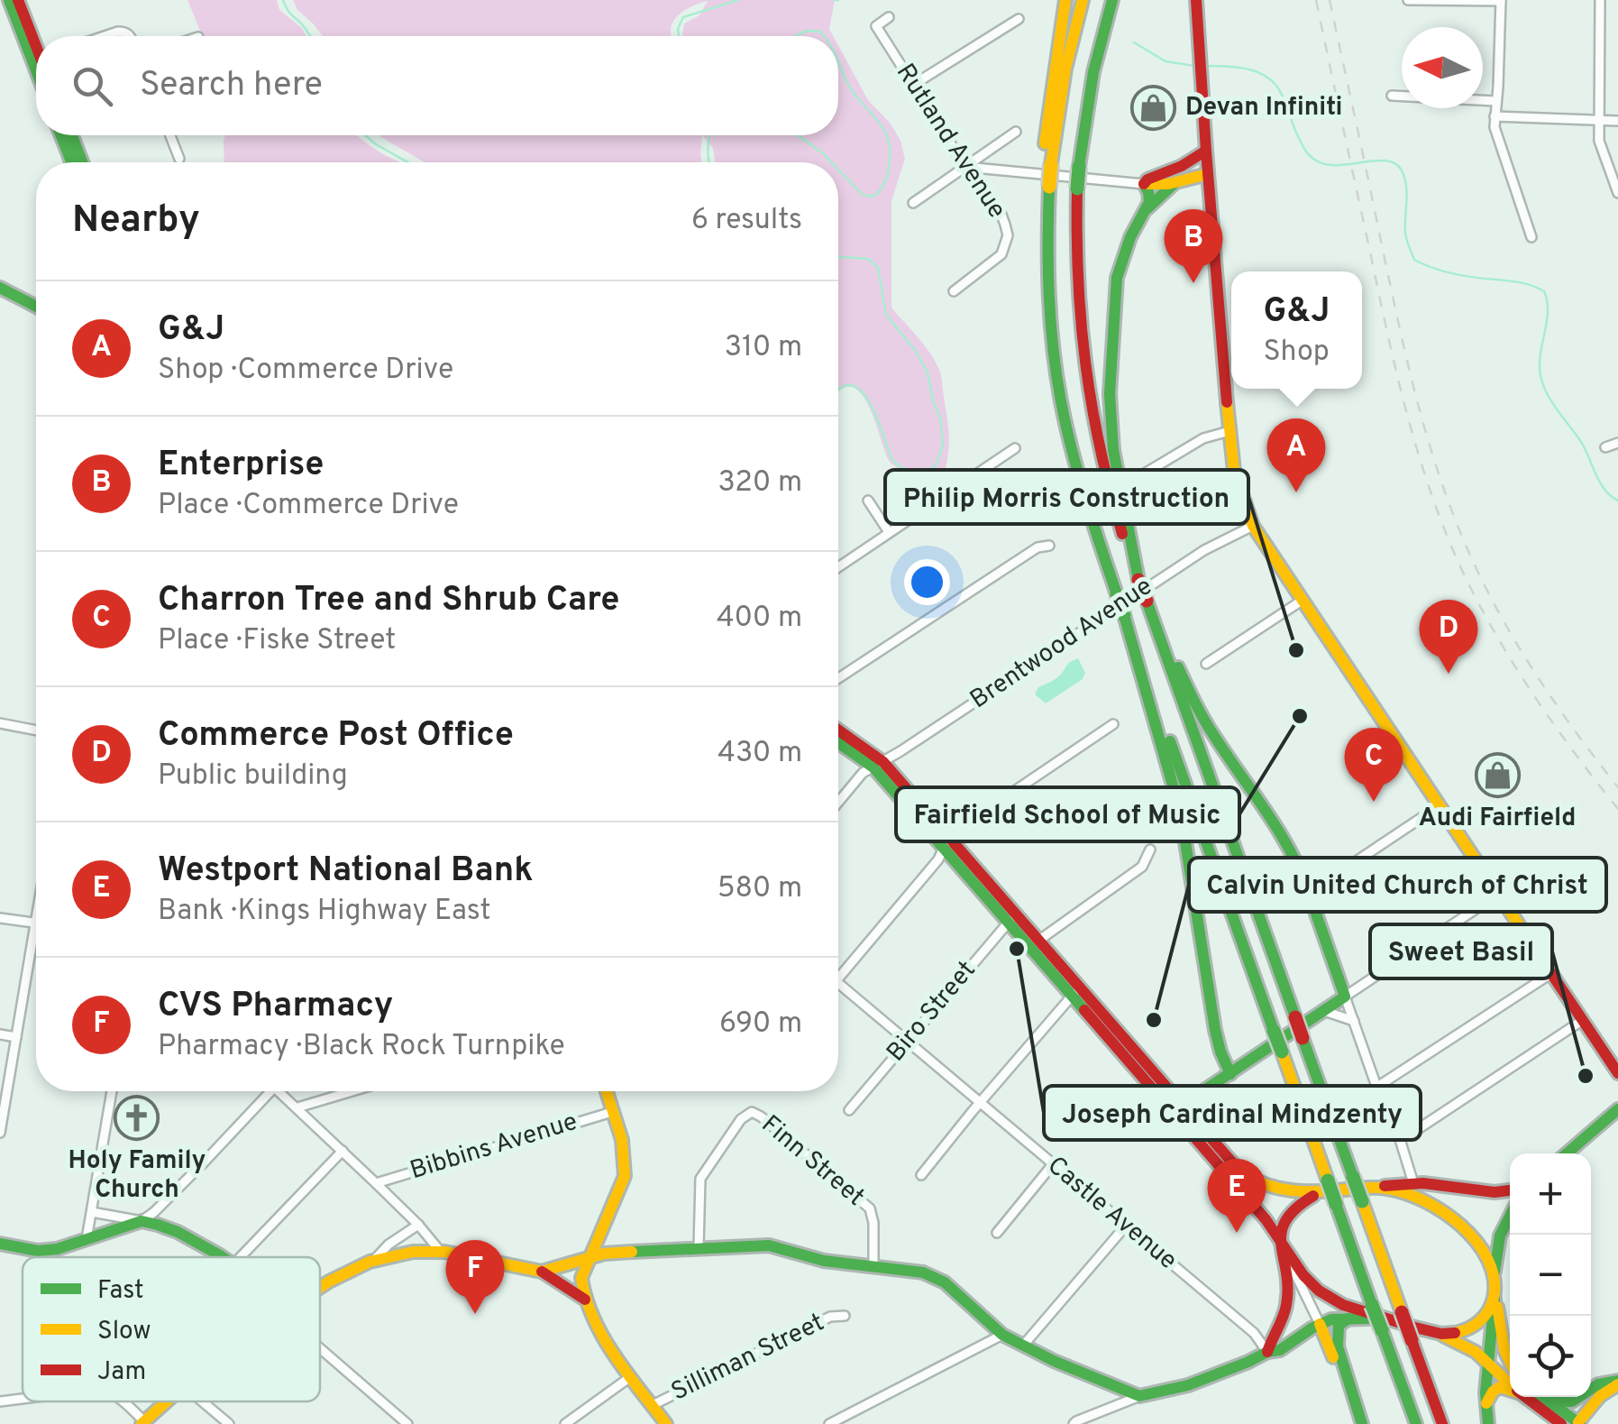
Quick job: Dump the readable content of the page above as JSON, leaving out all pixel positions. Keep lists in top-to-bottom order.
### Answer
{
  "streets": {
    "street": [
      "Rutland Avenue",
      "Brentwood Avenue",
      "Biro Street",
      "Bibbins Avenue",
      "Finn Street",
      "Castle Avenue",
      "Silliman Street"
    ]
  },
  "crossings": [
    ["Biro Street", "Castle Avenue"]
  ],
  "places": {
    "shop": ["Devan Infiniti", "Audi Fairfield"],
    "other": [
      "Philip Morris Construction",
      "Fairfield School of Music",
      "Joseph Cardinal Mindzenty",
      "Calvin United Church of Christ",
      "Sweet Basil"
    ],
    "church": ["Holy Family Church"]
  },
  "legend": ["Fast", "Slow", "Jam"],
  "north": "left",
  "page": {
    "search": "Search here",
    "heading": ["Nearby", "6 results"],
    "pins": [
      "B",
      "A",
      "D",
      "C",
      "E",
      "F"
    ],
    "popup": ["G&J", "Shop"],
    "list": [
      {
        "mark": "A",
        "name": "G&J",
        "note": "Shop · Commerce Drive",
        "value": "310 m"
      },
      {
        "mark": "B",
        "name": "Enterprise",
        "note": "Place · Commerce Drive",
        "value": "320 m"
      },
      {
        "mark": "C",
        "name": "Charron Tree and Shrub Care",
        "note": "Place · Fiske Street",
        "value": "400 m"
      },
      {
        "mark": "D",
        "name": "Commerce Post Office",
        "note": "Public building",
        "value": "430 m"
      },
      {
        "mark": "E",
        "name": "Westport National Bank",
        "note": "Bank · Kings Highway East",
        "value": "580 m"
      },
      {
        "mark": "F",
        "name": "CVS Pharmacy",
        "note": "Pharmacy · Black Rock Turnpike",
        "value": "690 m"
      }
    ],
    "map_buttons": ["+", "−"]
  }
}
